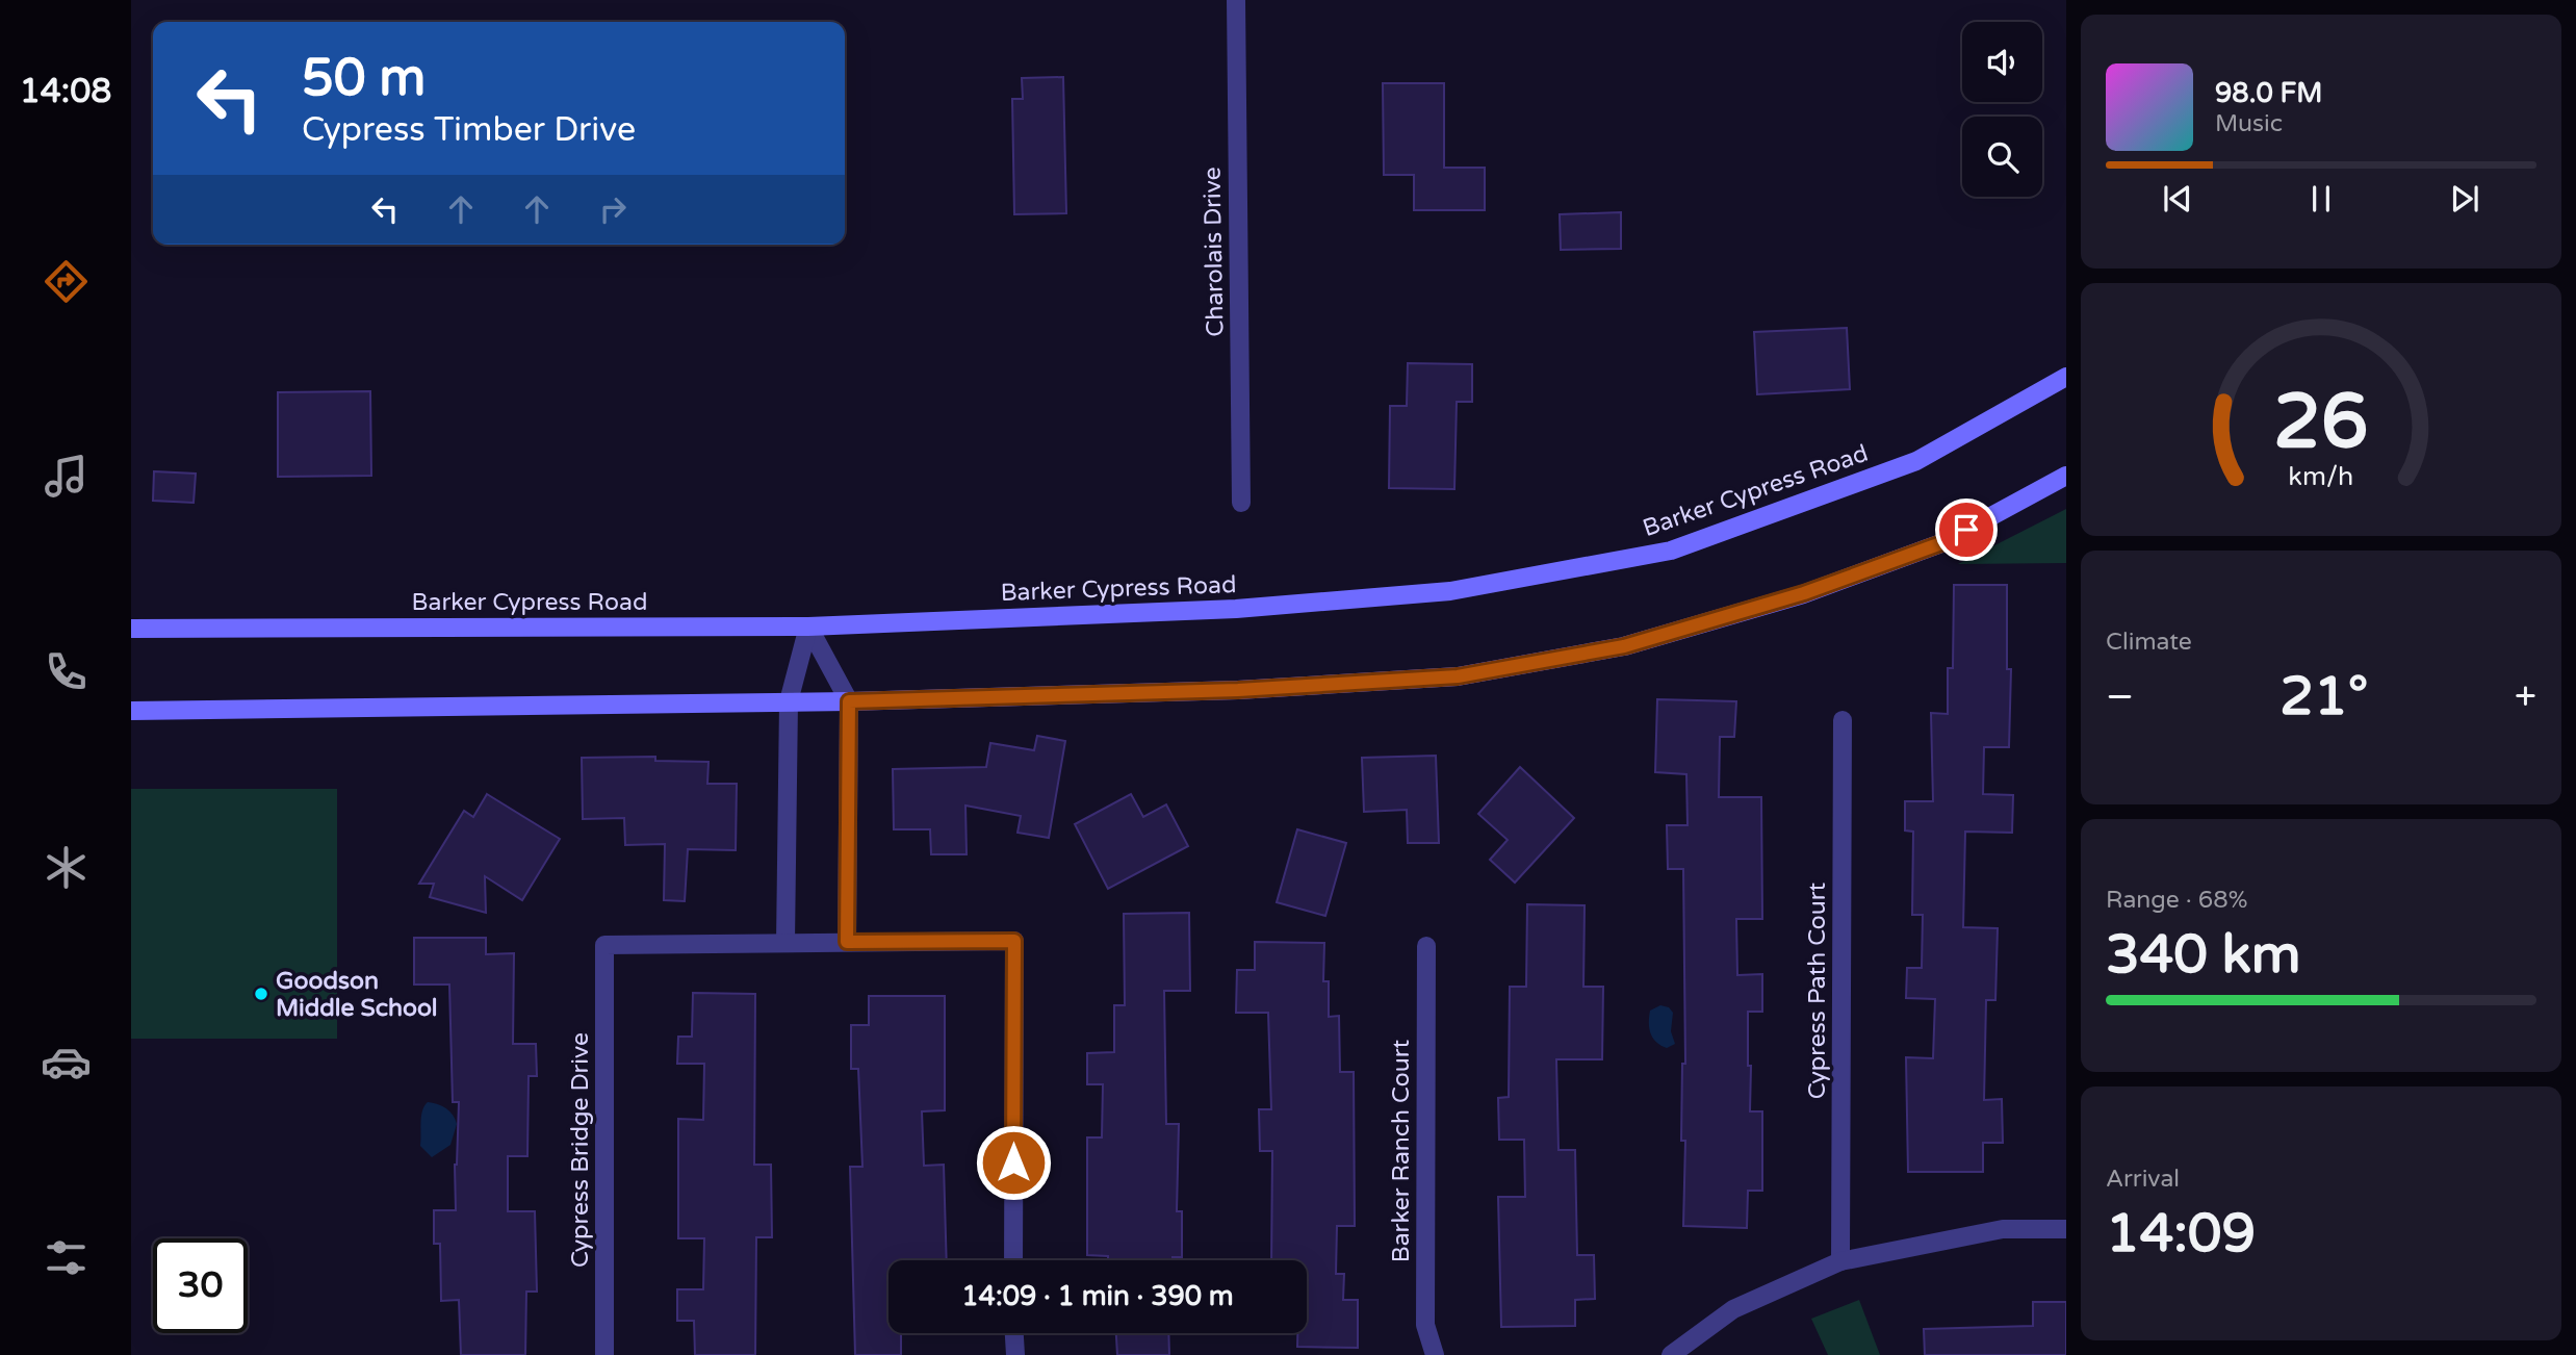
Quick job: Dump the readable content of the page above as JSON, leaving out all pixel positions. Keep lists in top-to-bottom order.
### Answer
{
  "streets": {
    "main road": ["Barker Cypress Road"],
    "street": [
      "Charolais Drive",
      "Cypress Path Court",
      "Cypress Bridge Drive",
      "Barker Ranch Court"
    ]
  },
  "places": ["Goodson Middle School"],
  "page": {
    "tabs": "14:08",
    "turn": ["50 m", "Cypress Timber Drive"],
    "song": ["98.0 FM", "Music"],
    "tile": [
      "Climate",
      ["Range · 68%", "340 km"],
      ["Arrival", "14:09"]
    ],
    "heat": ["−", "21°", "+"],
    "limit": "30",
    "trip": "14:09 · 1 min · 390 m",
    "gauge": ["26", "km/h"]
  }
}
